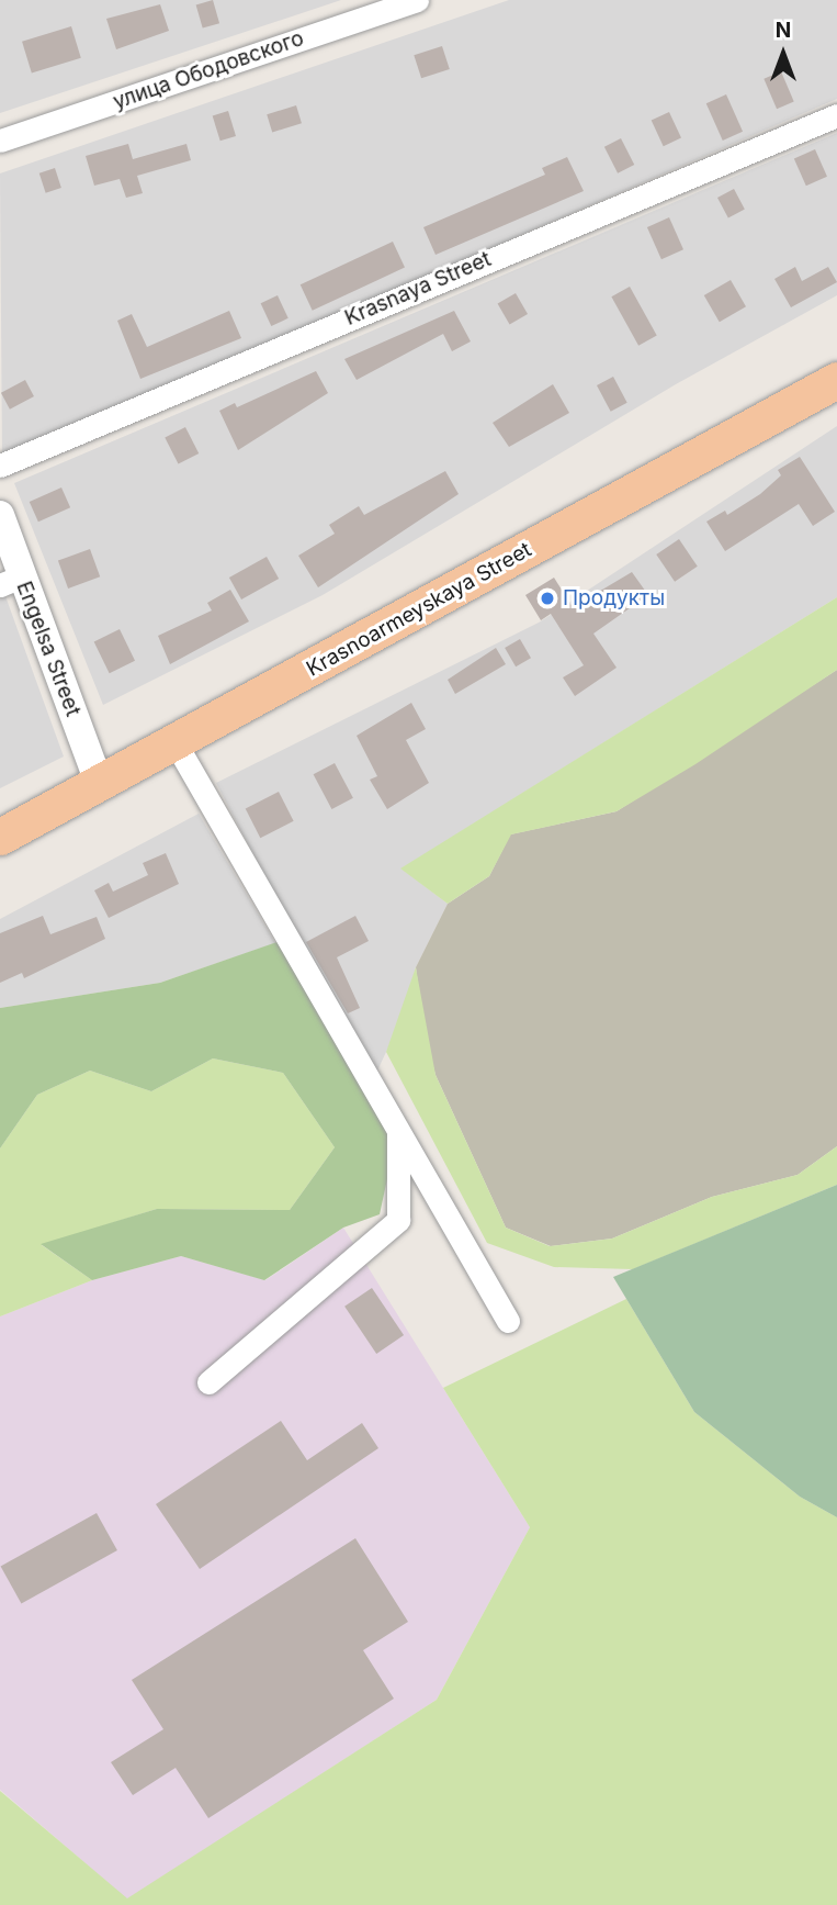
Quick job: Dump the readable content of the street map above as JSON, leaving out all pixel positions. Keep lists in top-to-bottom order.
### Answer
{
  "streets": {
    "main road": ["Krasnoarmeyskaya Street"],
    "street": ["улица Ободовского", "Krasnaya Street", "Engelsa Street"]
  },
  "crossings": [
    ["Krasnoarmeyskaya Street", "Engelsa Street"]
  ],
  "places": ["Продукты"],
  "north": "top"
}
